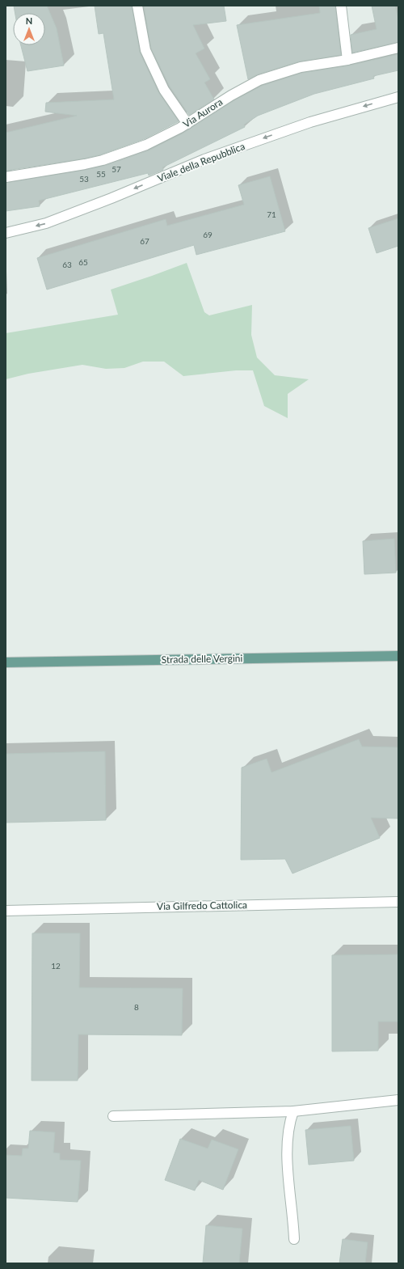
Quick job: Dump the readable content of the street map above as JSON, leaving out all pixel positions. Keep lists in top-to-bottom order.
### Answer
{
  "streets": {
    "main road": ["Strada delle Vergini"],
    "street": ["Via Aurora", "Viale della Repubblica", "Via Gilfredo Cattolica"]
  },
  "one_way": ["Viale della Repubblica"],
  "house_numbers": [
    "57",
    "55",
    "53",
    "71",
    "69",
    "67",
    "65",
    "63",
    "12",
    "8"
  ],
  "north": "top"
}
